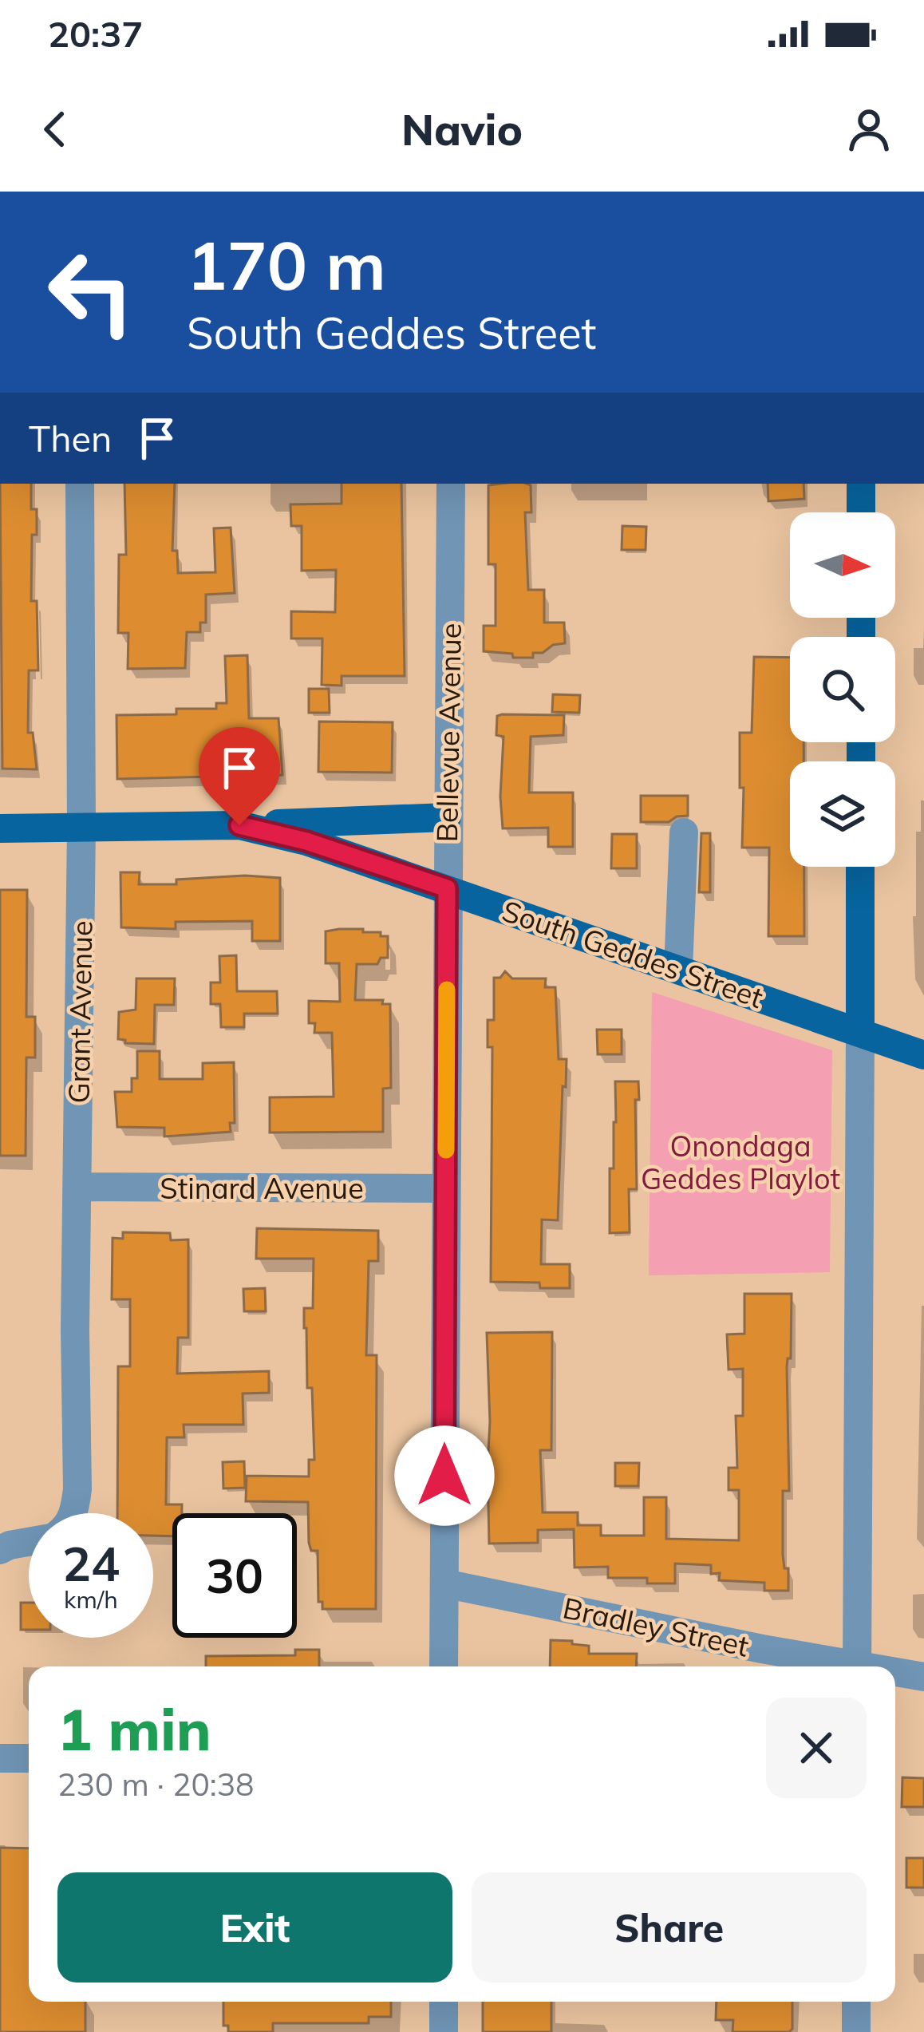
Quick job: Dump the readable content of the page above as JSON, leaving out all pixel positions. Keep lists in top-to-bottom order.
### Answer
{
  "streets": {
    "main road": ["South Geddes Street"],
    "street": [
      "Bellevue Avenue",
      "Grant Avenue",
      "Stinard Avenue",
      "Bradley Street"
    ]
  },
  "crossings": [
    ["Bellevue Avenue", "South Geddes Street"],
    ["Bellevue Avenue", "Stinard Avenue"],
    ["Bellevue Avenue", "Bradley Street"],
    ["South Geddes Street", "Grant Avenue"],
    ["Grant Avenue", "Stinard Avenue"]
  ],
  "parks": ["Onondaga Geddes Playlot"],
  "north": "right",
  "page": {
    "status": "20:37",
    "header": "Navio",
    "turn": ["170 m", "South Geddes Street"],
    "then": "Then",
    "speed": "24 km/h",
    "limit": "30",
    "heading": ["1 min", "230 m · 20:38"],
    "buttons": ["Exit", "Share"]
  }
}
